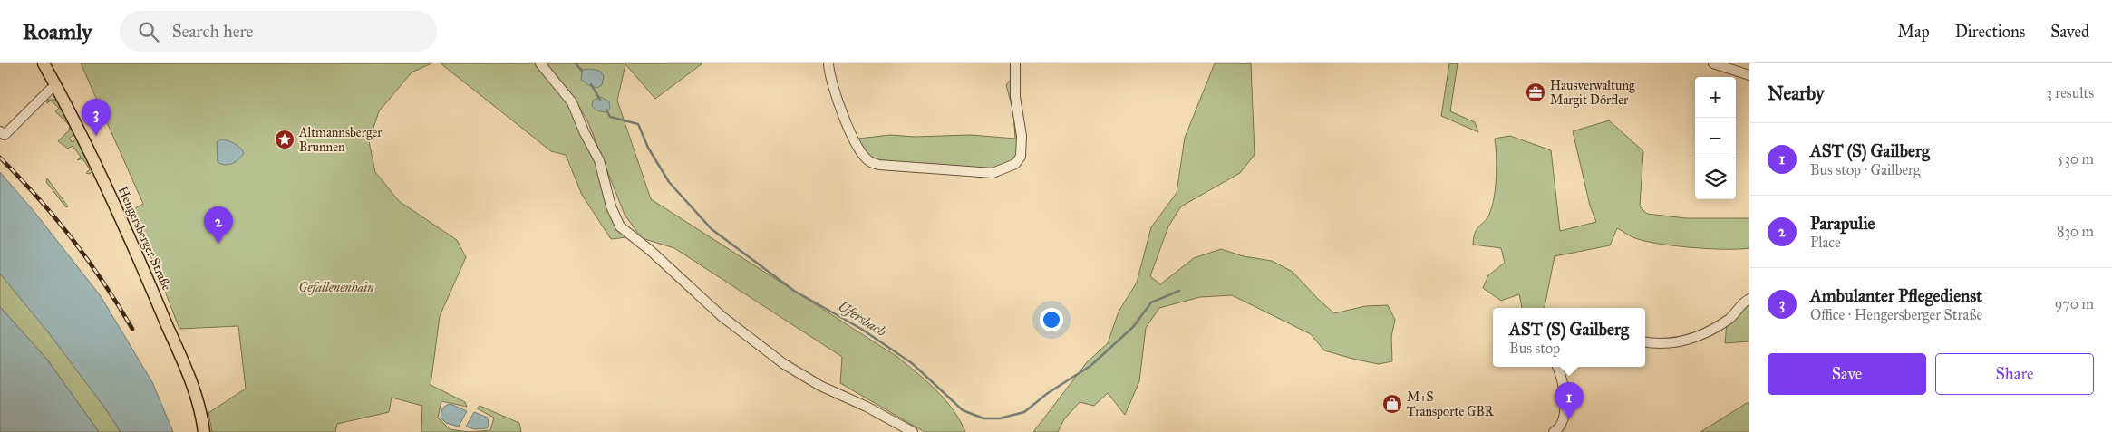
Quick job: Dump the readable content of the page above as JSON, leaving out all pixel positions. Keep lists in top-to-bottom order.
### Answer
{
  "streets": {
    "main road": ["Hengersberger Straße"]
  },
  "water": ["Ufersbach"],
  "parks": ["Gefallenenhain"],
  "places": {
    "office": ["Hausverwaltung Margit Dörfler"],
    "place": ["Altmannsberger Brunnen"],
    "shop": ["M+S Transporte GBR"]
  },
  "page": {
    "header": "Roamly",
    "search": "Search here",
    "nav": ["Map", "Directions", "Saved"],
    "heading": ["Nearby", "3 results"],
    "map_buttons": ["+", "−"],
    "pins": ["3", "2", "1"],
    "list": [
      {
        "mark": "1",
        "name": "AST (S) Gailberg",
        "note": "Bus stop · Gailberg",
        "value": "530 m"
      },
      {
        "mark": "2",
        "name": "Parapulie",
        "note": "Place",
        "value": "830 m"
      },
      {
        "mark": "3",
        "name": "Ambulanter Pflegedienst",
        "note": "Office · Hengersberger Straße",
        "value": "970 m"
      }
    ],
    "popup": ["AST (S) Gailberg", "Bus stop"],
    "buttons": ["Save", "Share"]
  }
}
